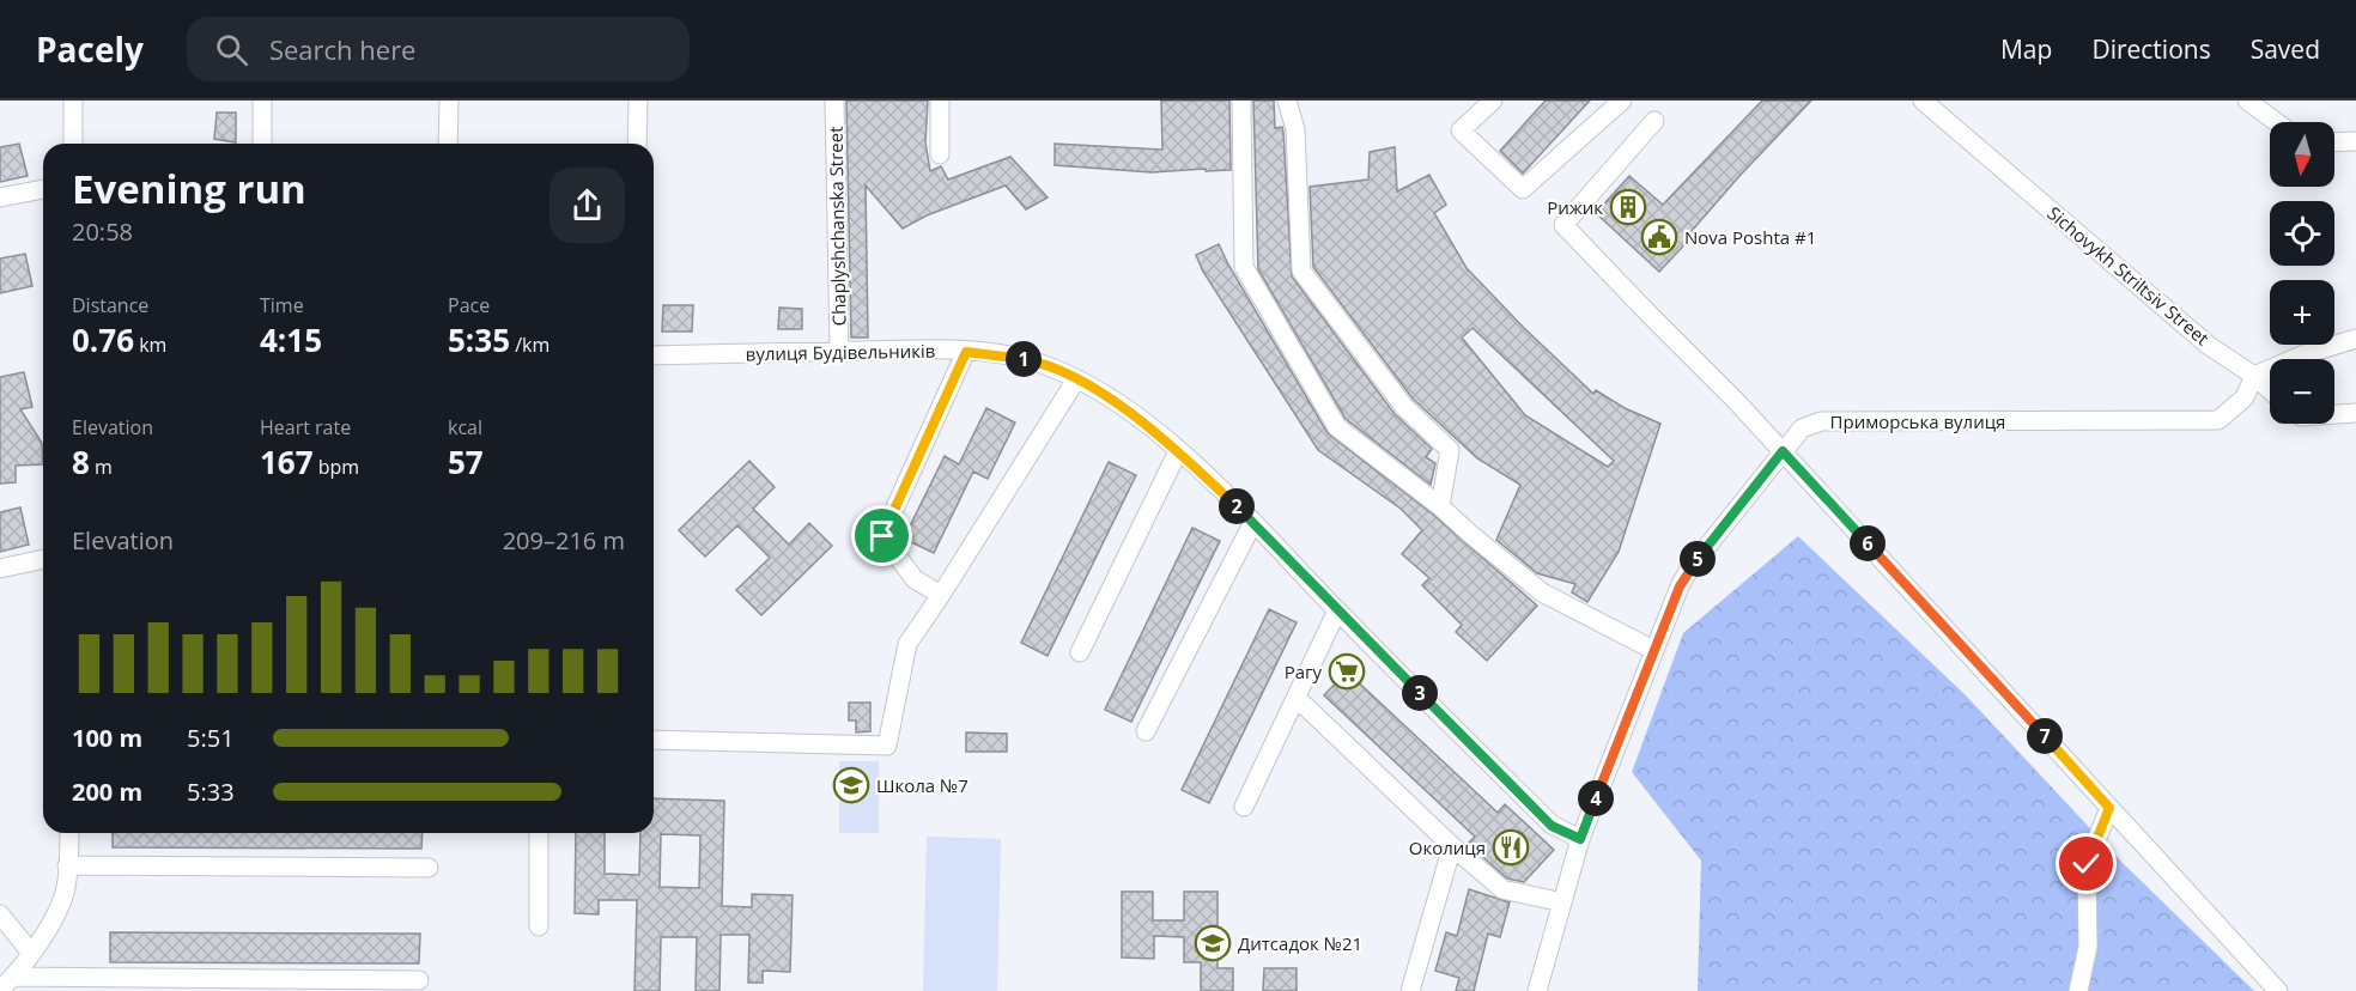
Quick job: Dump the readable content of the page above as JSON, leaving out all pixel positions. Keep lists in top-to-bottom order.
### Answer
{
  "streets": {
    "street": [
      "Chaplyshchanska Street",
      "Sichovykh Striltsiv Street",
      "вулиця Будівельників",
      "Приморська вулиця"
    ]
  },
  "crossings": [
    ["Chaplyshchanska Street", "вулиця Будівельників"],
    ["Sichovykh Striltsiv Street", "Приморська вулиця"],
    ["вулиця Будівельників", "Приморська вулиця"]
  ],
  "places": {
    "building": ["Рижик"],
    "public building": ["Nova Poshta #1"],
    "supermarket": ["Рагу"],
    "school or university": ["Школа №7", "Дитсадок №21"],
    "restaurant": ["Околиця"]
  },
  "north": "bottom",
  "page": {
    "header": "Pacely",
    "search": "Search here",
    "nav": ["Map", "Directions", "Saved"],
    "map_buttons": ["+", "−"],
    "heading": ["Evening run", "20:58"],
    "stats": [
      ["Distance", "0.76 km"],
      ["Time", "4:15"],
      ["Pace", "5:35 /km"],
      ["Elevation", "8 m"],
      ["Heart rate", "167 bpm"],
      ["kcal", "57"]
    ],
    "pins": [
      "1",
      "2",
      "6",
      "5",
      "3",
      "7",
      "4"
    ],
    "chart": ["Elevation", "209–216 m"],
    "list": [
      {
        "name": "100 m",
        "note": "5:51"
      },
      {
        "name": "200 m",
        "note": "5:33"
      }
    ]
  }
}
